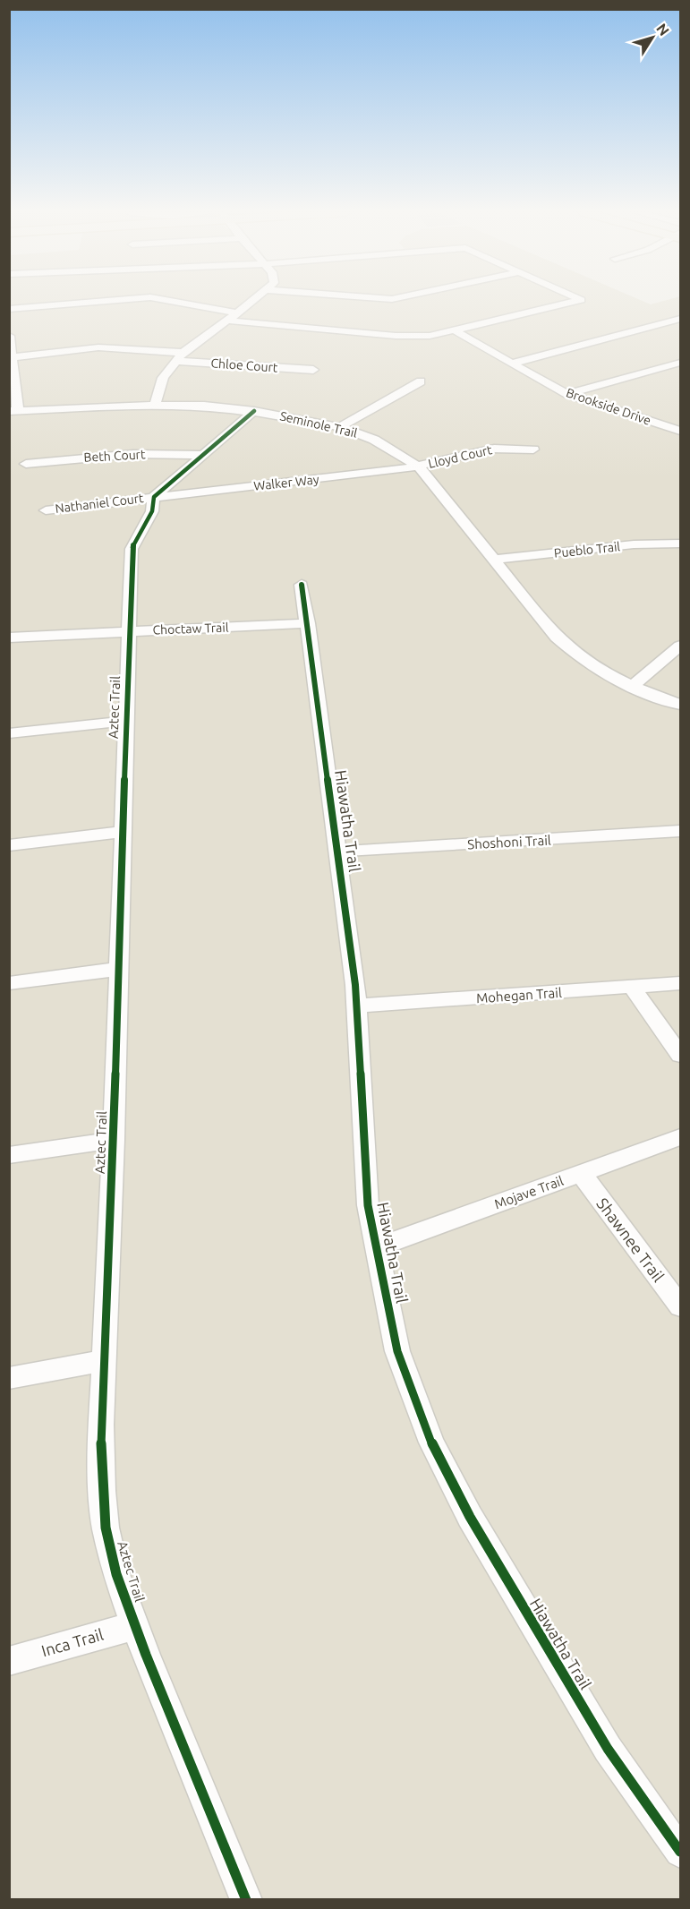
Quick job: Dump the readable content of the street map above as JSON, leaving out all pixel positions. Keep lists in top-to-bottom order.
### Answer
{
  "streets": {
    "street": [
      "Chloe Court",
      "Brookside Drive",
      "Seminole Trail",
      "Beth Court",
      "Lloyd Court",
      "Walker Way",
      "Nathaniel Court",
      "Pueblo Trail",
      "Choctaw Trail",
      "Aztec Trail",
      "Hiawatha Trail",
      "Shoshoni Trail",
      "Mohegan Trail",
      "Mojave Trail",
      "Shawnee Trail",
      "Inca Trail"
    ]
  },
  "crossings": [
    ["Seminole Trail", "Lloyd Court"],
    ["Seminole Trail", "Walker Way"],
    ["Seminole Trail", "Pueblo Trail"],
    ["Lloyd Court", "Walker Way"],
    ["Walker Way", "Nathaniel Court"],
    ["Walker Way", "Aztec Trail"],
    ["Nathaniel Court", "Aztec Trail"],
    ["Choctaw Trail", "Aztec Trail"],
    ["Choctaw Trail", "Hiawatha Trail"],
    ["Aztec Trail", "Inca Trail"],
    ["Hiawatha Trail", "Shoshoni Trail"],
    ["Hiawatha Trail", "Mohegan Trail"],
    ["Hiawatha Trail", "Mojave Trail"],
    ["Mojave Trail", "Shawnee Trail"]
  ],
  "north": "top right"
}
